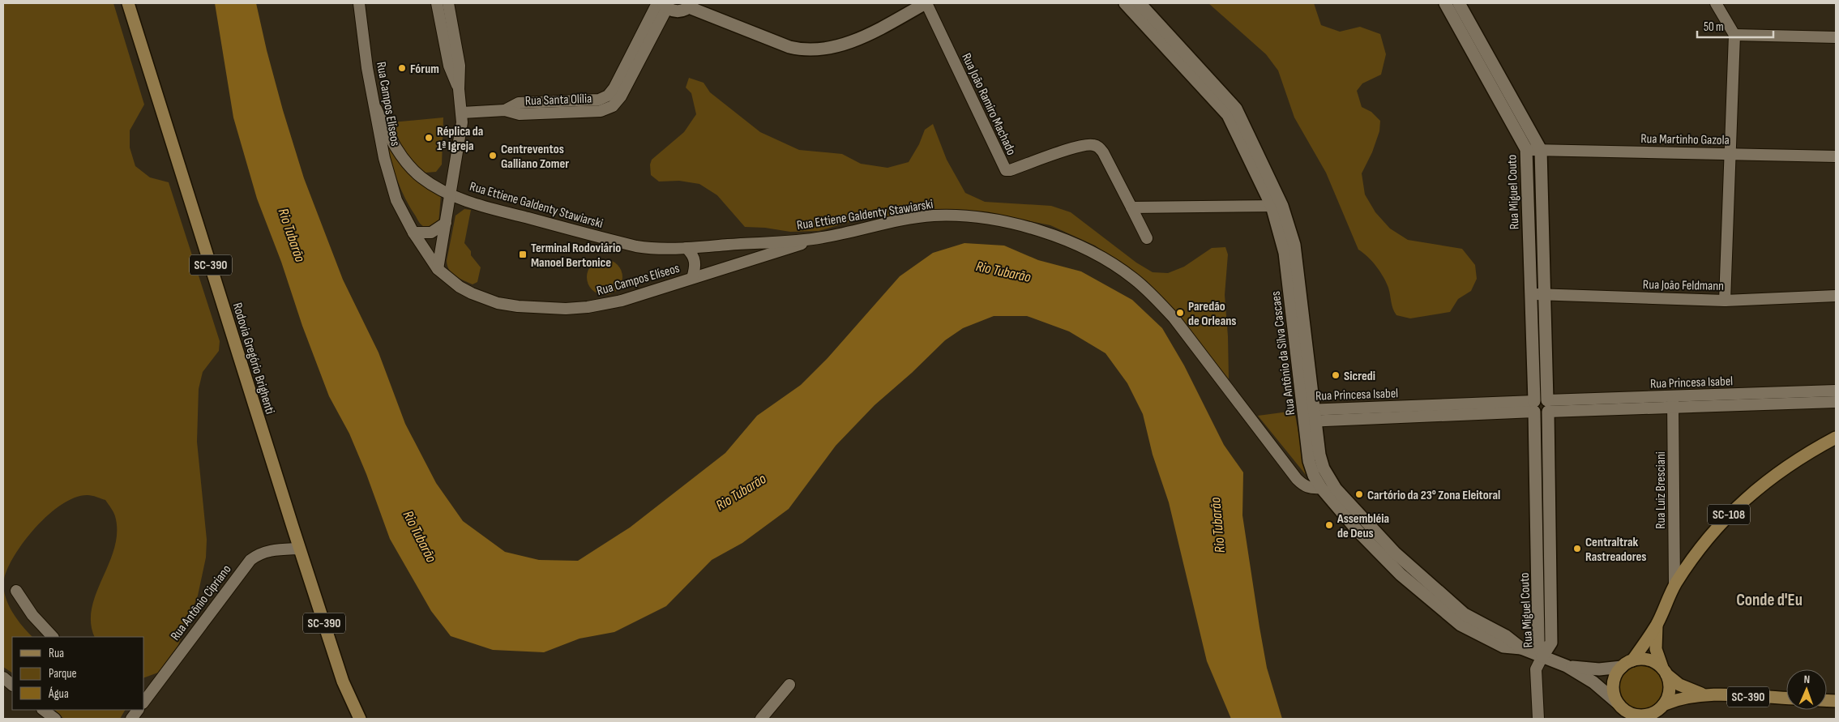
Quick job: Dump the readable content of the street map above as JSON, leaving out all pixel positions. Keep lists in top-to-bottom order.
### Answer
{
  "streets": {
    "main road": ["SC-390", "Rodovia Gregório Brighenti", "SC-108"],
    "street": [
      "Rua Santa Olília",
      "Rua Campos Elíseos",
      "Rua João Ramiro Machado",
      "Rua Martinho Gazola",
      "Rua Miguel Couto",
      "Rua Ettiene Galdenty Stawiarski",
      "Rua João Feldmann",
      "Rua Antônio da Silva Cascaes",
      "Rua Princesa Isabel",
      "Rua Luiz Bresciani",
      "Rua Antônio Cipriano"
    ]
  },
  "crossings": [
    ["Rua Campos Elíseos", "Rua Ettiene Galdenty Stawiarski"],
    ["Rua Martinho Gazola", "Rua Miguel Couto"],
    ["Rua Miguel Couto", "Rua João Feldmann"],
    ["Rua Miguel Couto", "Rua Antônio da Silva Cascaes"],
    ["Rua Miguel Couto", "Rua Princesa Isabel"],
    ["Rua Ettiene Galdenty Stawiarski", "Rua Antônio da Silva Cascaes"],
    ["SC-390", "Rua Antônio da Silva Cascaes"],
    ["SC-390", "SC-108"],
    ["Rua Antônio da Silva Cascaes", "Rua Princesa Isabel"],
    ["Rua Antônio da Silva Cascaes", "SC-108"],
    ["Rodovia Gregório Brighenti", "Rua Antônio Cipriano"],
    ["Rua Princesa Isabel", "Rua Luiz Bresciani"],
    ["Rua Luiz Bresciani", "SC-108"]
  ],
  "districts": ["Conde d'Eu"],
  "water": ["Rio Tubarão"],
  "places": {
    "other": [
      "Fórum",
      "Réplica da 1ª Igreja",
      "Centreventos Galliano Zomer",
      "Paredão de Orleans",
      "Sicredi",
      "Cartório da 23° Zona Eleitoral",
      "Assembléia de Deus",
      "Centraltrak Rastreadores"
    ],
    "transit": ["Terminal Rodoviário Manoel Bertonice"]
  },
  "legend": ["Rua", "Parque", "Água"],
  "scale_bar": "50 m",
  "north": "top"
}
